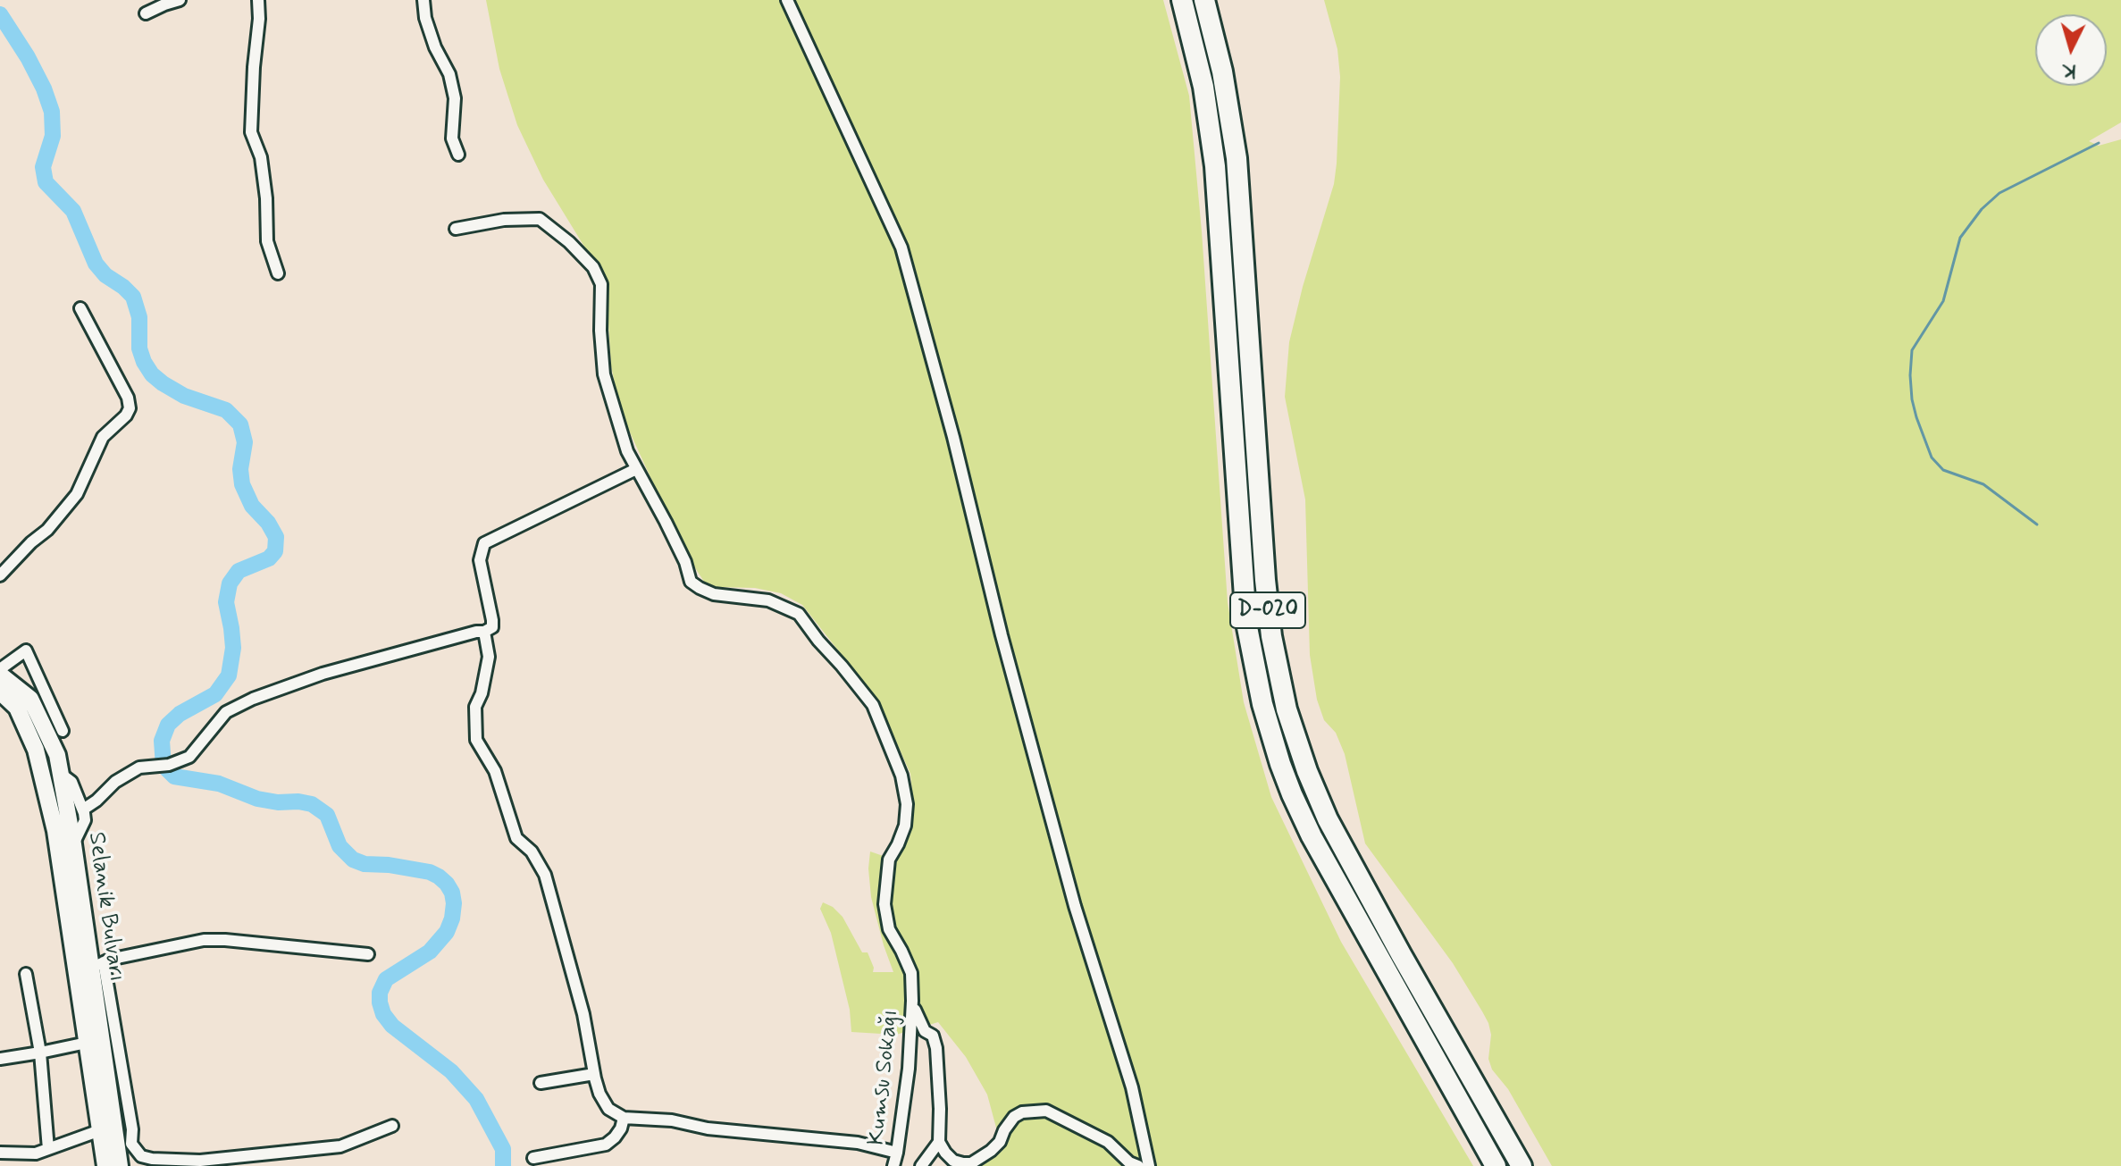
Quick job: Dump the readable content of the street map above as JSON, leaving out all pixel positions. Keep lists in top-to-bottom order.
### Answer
{
  "streets": {
    "highway": ["D-020"],
    "main road": ["Selanik Bulvarı"],
    "street": ["Kumsu Sokağı"]
  },
  "north": "bottom"
}
